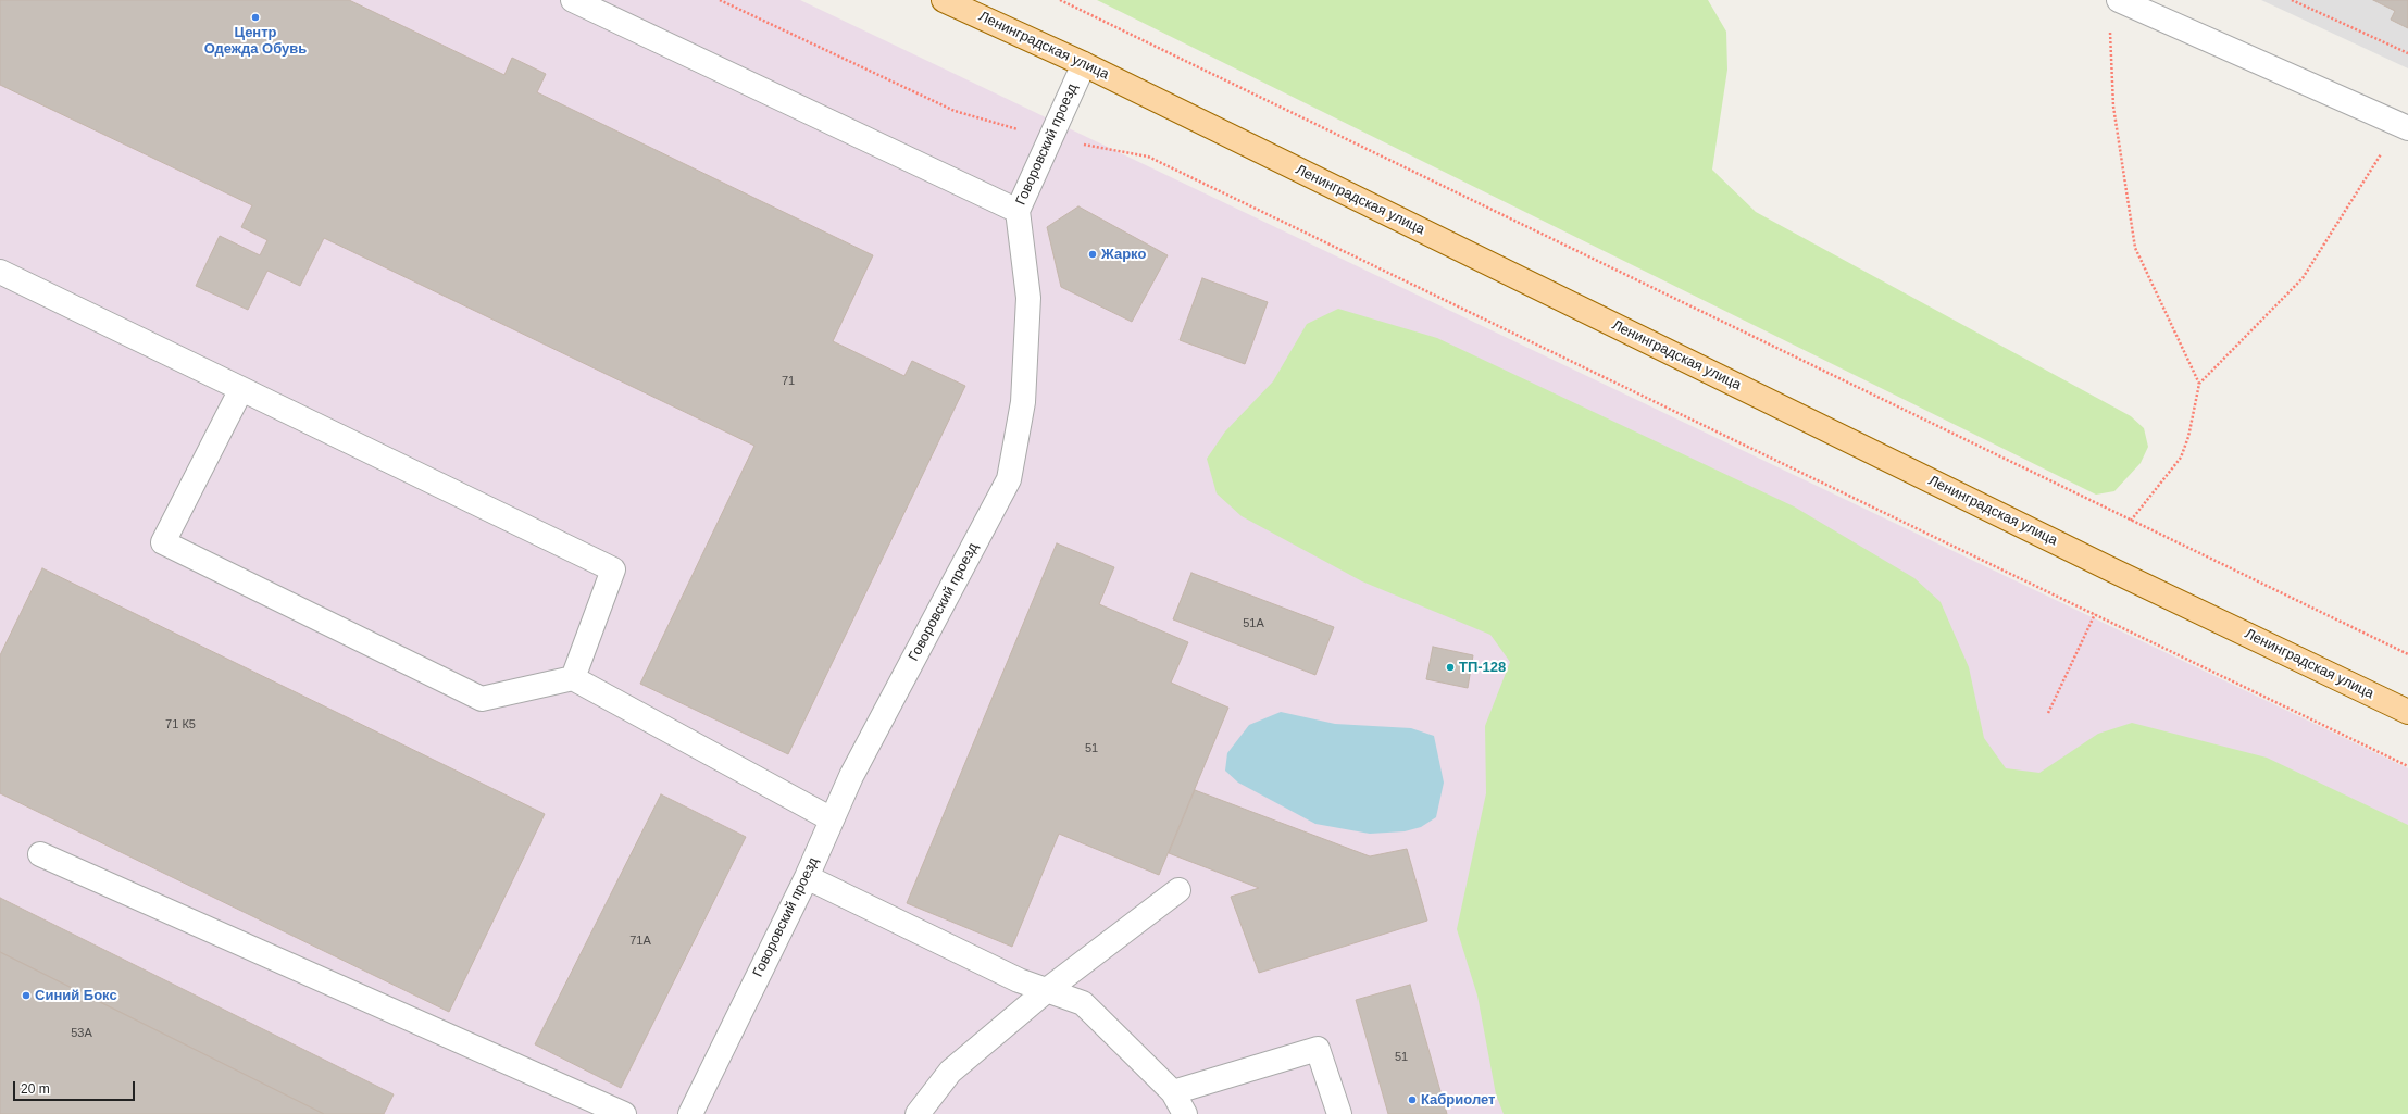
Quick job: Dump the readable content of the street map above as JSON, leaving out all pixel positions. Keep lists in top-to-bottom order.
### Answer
{
  "streets": {
    "main road": ["Ленинградская улица"],
    "street": ["Говоровский проезд"]
  },
  "crossings": [
    ["Ленинградская улица", "Говоровский проезд"]
  ],
  "places": [
    "Центр Одежда Обувь",
    "Жарко",
    "ТП-128",
    "Синий Бокс",
    "Кабриолет"
  ],
  "house_numbers": [
    "71",
    "51А",
    "71 К5",
    "51",
    "71А",
    "53А",
    "51"
  ],
  "scale_bar": "20 m"
}
